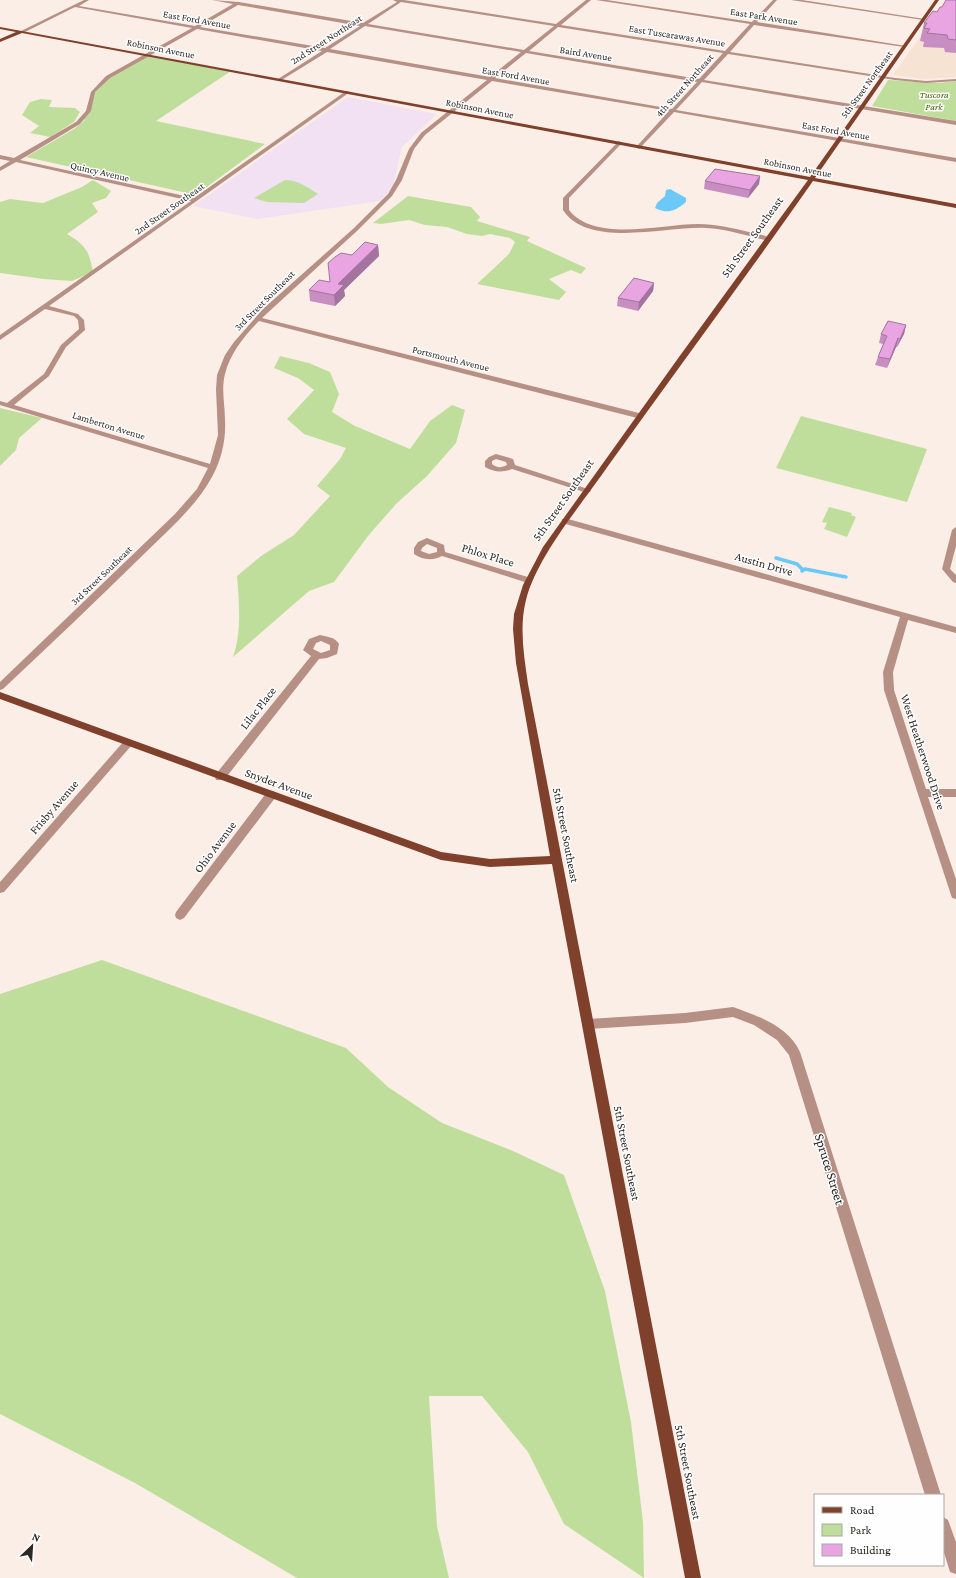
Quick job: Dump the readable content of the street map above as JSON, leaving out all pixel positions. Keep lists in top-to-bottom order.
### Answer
{
  "streets": {
    "main road": [
      "Robinson Avenue",
      "5th Street Northeast",
      "5th Street Southeast",
      "Snyder Avenue"
    ],
    "street": [
      "East Park Avenue",
      "East Ford Avenue",
      "East Tuscarawas Avenue",
      "2nd Street Northeast",
      "Baird Avenue",
      "4th Street Northeast",
      "Quincy Avenue",
      "2nd Street Southeast",
      "3rd Street Southeast",
      "Portsmouth Avenue",
      "Lamberton Avenue",
      "Phlox Place",
      "Austin Drive",
      "Lilac Place",
      "West Heatherwood Drive",
      "Frisby Avenue",
      "Ohio Avenue",
      "Spruce Street"
    ]
  },
  "crossings": [
    ["East Park Avenue", "5th Street Northeast"],
    ["East Park Avenue", "4th Street Northeast"],
    ["East Ford Avenue", "2nd Street Northeast"],
    ["East Ford Avenue", "5th Street Northeast"],
    ["East Ford Avenue", "4th Street Northeast"],
    ["East Ford Avenue", "3rd Street Southeast"],
    ["East Tuscarawas Avenue", "2nd Street Northeast"],
    ["East Tuscarawas Avenue", "5th Street Northeast"],
    ["East Tuscarawas Avenue", "4th Street Northeast"],
    ["East Tuscarawas Avenue", "3rd Street Southeast"],
    ["2nd Street Northeast", "Robinson Avenue"],
    ["2nd Street Northeast", "Baird Avenue"],
    ["Robinson Avenue", "5th Street Northeast"],
    ["Robinson Avenue", "4th Street Northeast"],
    ["Robinson Avenue", "2nd Street Southeast"],
    ["Robinson Avenue", "5th Street Southeast"],
    ["Robinson Avenue", "3rd Street Southeast"],
    ["Baird Avenue", "5th Street Northeast"],
    ["Baird Avenue", "4th Street Northeast"],
    ["Baird Avenue", "3rd Street Southeast"],
    ["5th Street Northeast", "5th Street Southeast"],
    ["Quincy Avenue", "2nd Street Southeast"],
    ["5th Street Southeast", "Portsmouth Avenue"],
    ["5th Street Southeast", "Phlox Place"],
    ["5th Street Southeast", "Austin Drive"],
    ["5th Street Southeast", "Snyder Avenue"],
    ["5th Street Southeast", "Spruce Street"],
    ["3rd Street Southeast", "Portsmouth Avenue"],
    ["3rd Street Southeast", "Lamberton Avenue"],
    ["Austin Drive", "West Heatherwood Drive"],
    ["Lilac Place", "Snyder Avenue"],
    ["Snyder Avenue", "Frisby Avenue"],
    ["Snyder Avenue", "Ohio Avenue"]
  ],
  "parks": ["Tuscora Park"],
  "legend": ["Road", "Park", "Building"],
  "north": "top right"
}
